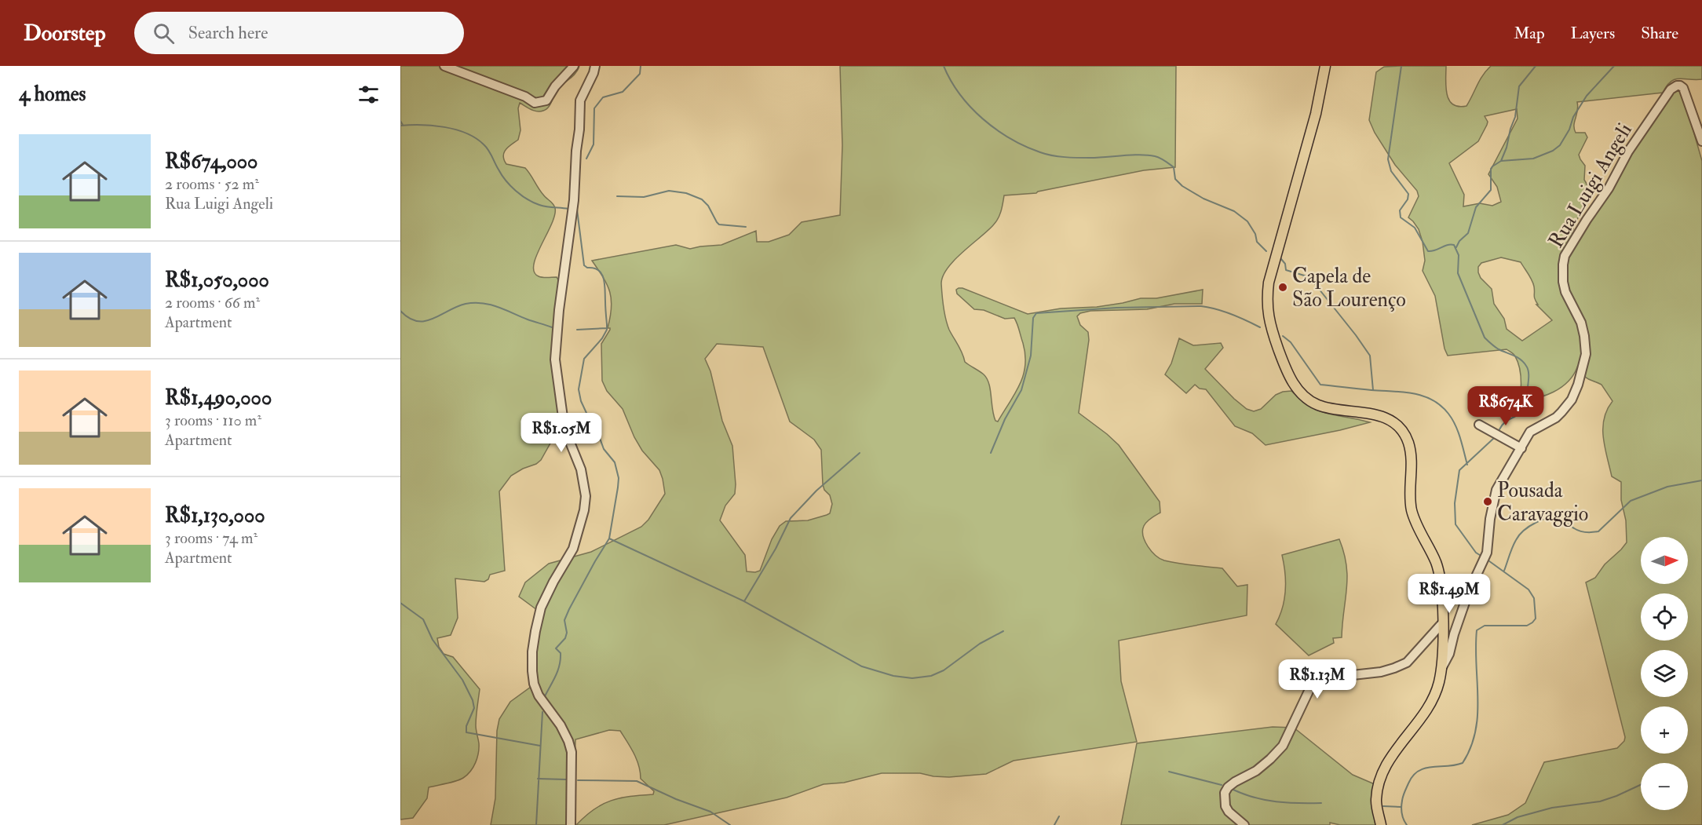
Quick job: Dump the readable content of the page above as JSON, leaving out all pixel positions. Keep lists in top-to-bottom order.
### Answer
{
  "streets": {
    "street": ["Rua Luigi Angeli"]
  },
  "places": ["Capela de São Lourenço", "Pousada Caravaggio"],
  "north": "right",
  "page": {
    "header": "Doorstep",
    "search": "Search here",
    "nav": ["Map", "Layers", "Share"],
    "heading": "4 homes",
    "list": [
      {
        "name": "R$674,000",
        "note": "2 rooms · 52 m² · Rua Luigi Angeli"
      },
      {
        "name": "R$1,050,000",
        "note": "2 rooms · 66 m² · Apartment"
      },
      {
        "name": "R$1,490,000",
        "note": "3 rooms · 110 m² · Apartment"
      },
      {
        "name": "R$1,130,000",
        "note": "3 rooms · 74 m² · Apartment"
      }
    ],
    "price": [
      "R$674K",
      "R$1.05M",
      "R$1.49M",
      "R$1.13M"
    ],
    "map_buttons": ["+", "−"]
  }
}
